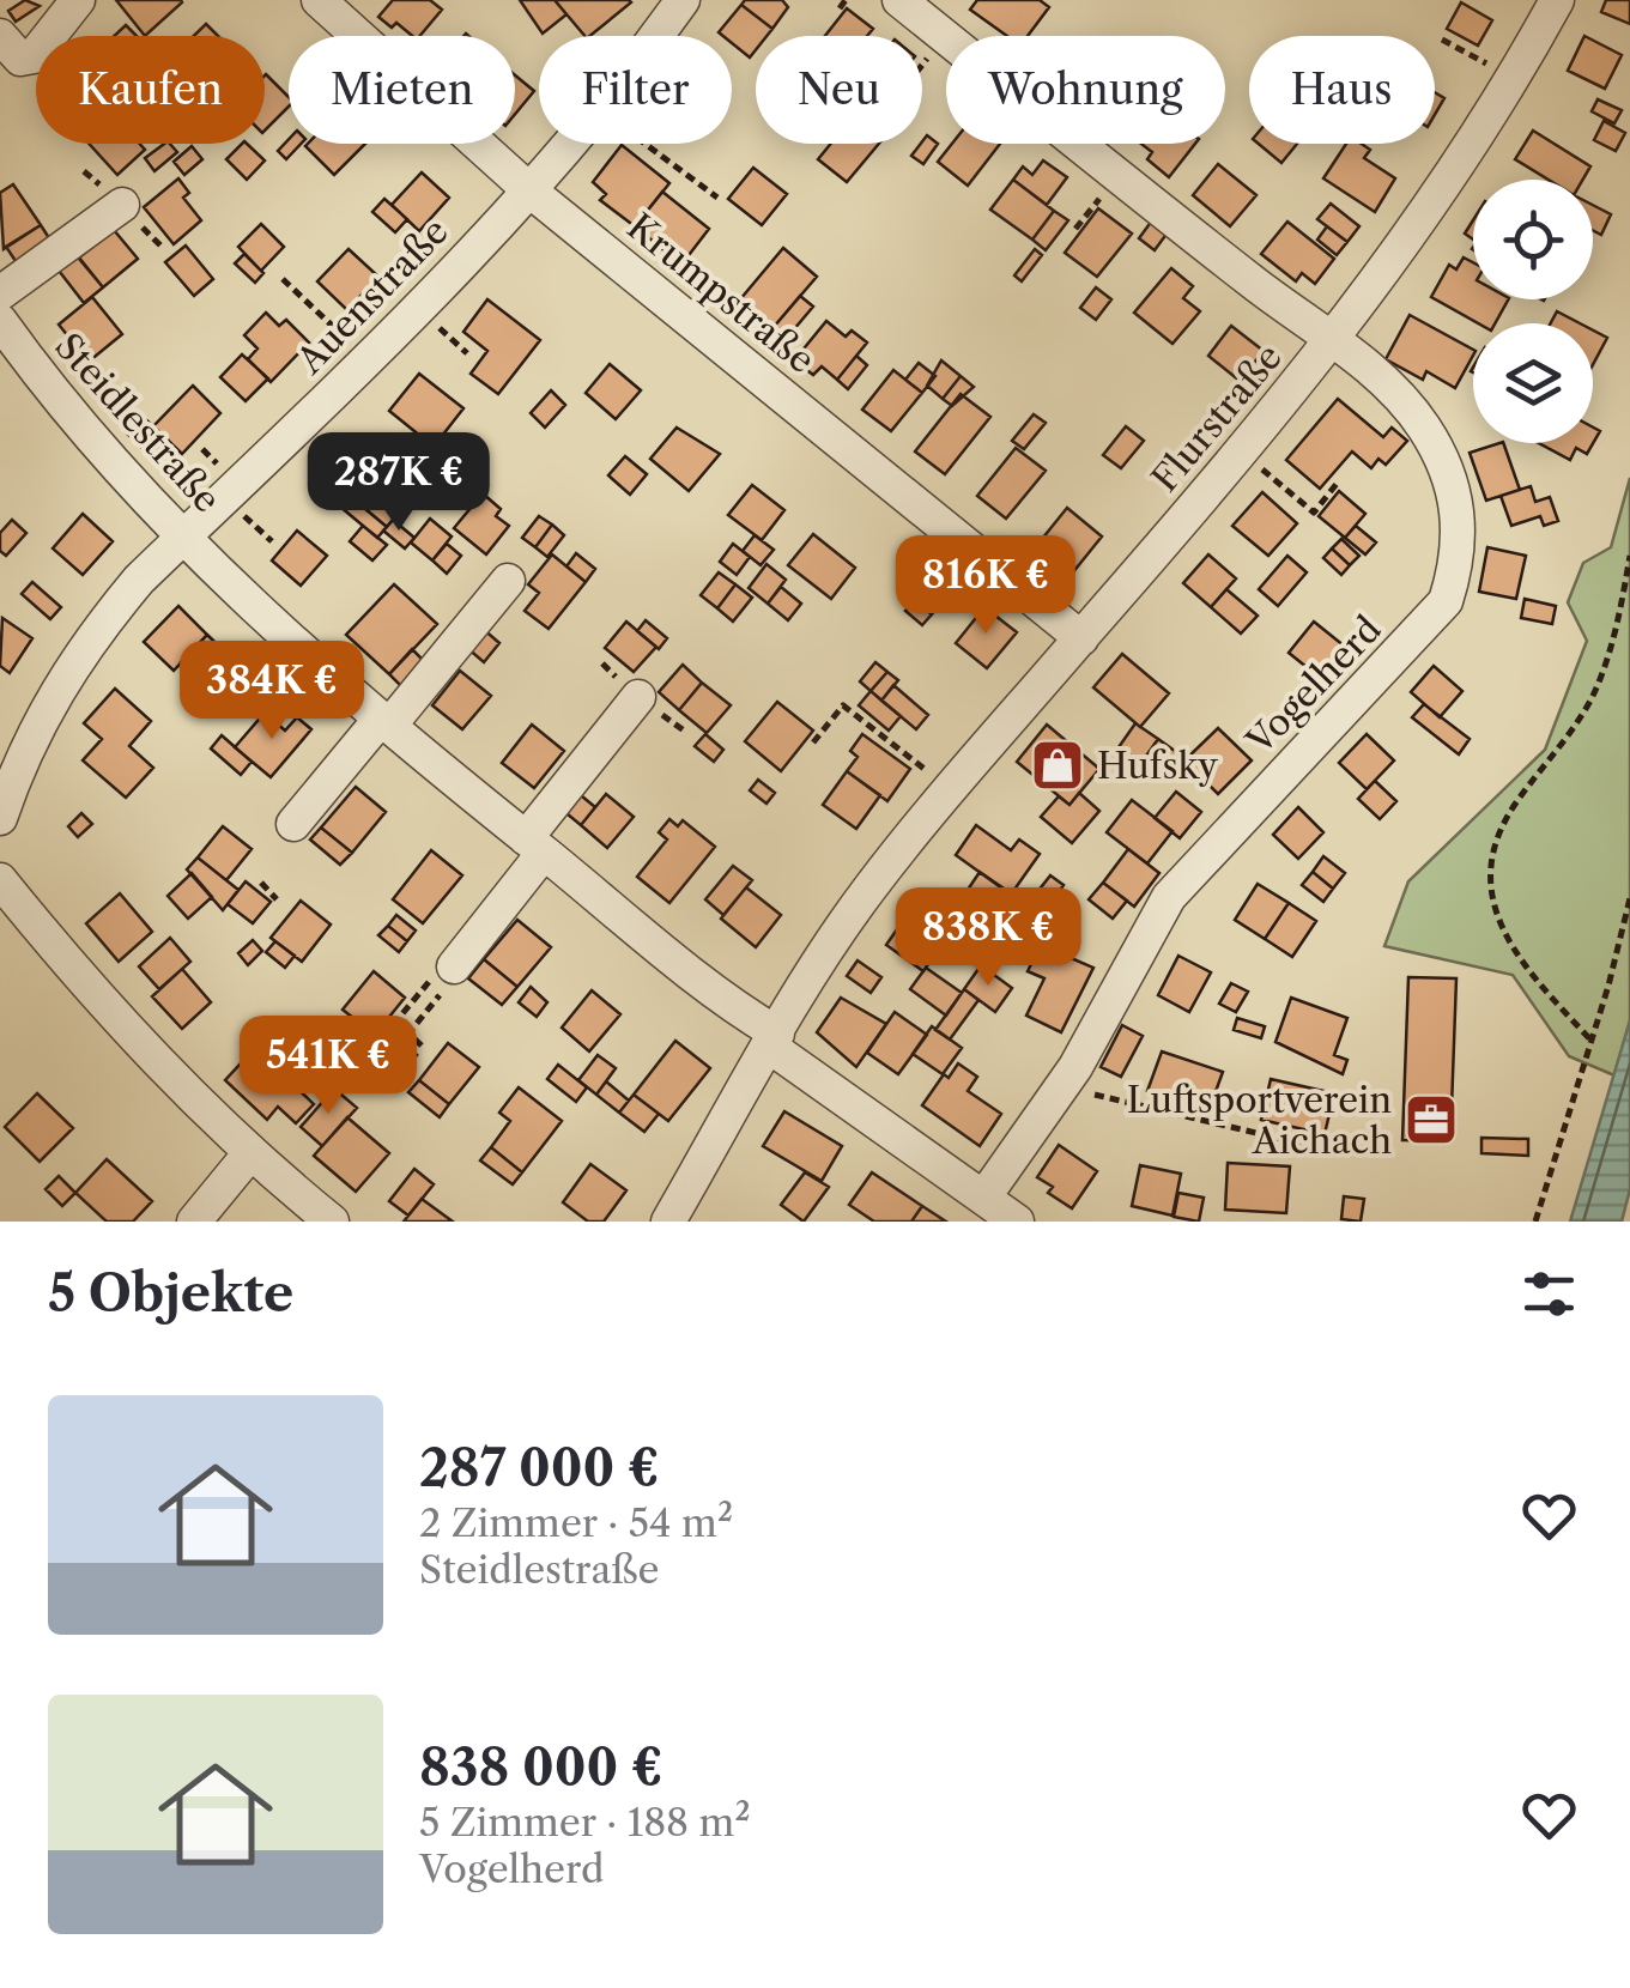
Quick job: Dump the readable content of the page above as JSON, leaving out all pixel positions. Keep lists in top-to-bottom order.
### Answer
{
  "streets": {
    "street": [
      "Krumpstraße",
      "Auenstraße",
      "Flurstraße",
      "Steidlestraße",
      "Vogelherd"
    ]
  },
  "crossings": [
    ["Krumpstraße", "Auenstraße"],
    ["Krumpstraße", "Flurstraße"],
    ["Auenstraße", "Steidlestraße"],
    ["Flurstraße", "Steidlestraße"],
    ["Flurstraße", "Vogelherd"]
  ],
  "places": {
    "shop": ["Hufsky"],
    "office": ["Luftsportverein Aichach"]
  },
  "page": {
    "chip": [
      "Kaufen",
      "Mieten",
      "Filter",
      "Neu",
      "Wohnung",
      "Haus"
    ],
    "price": [
      "287K €",
      "816K €",
      "384K €",
      "838K €",
      "541K €"
    ],
    "heading": "5 Objekte",
    "list": [
      {
        "name": "287 000 €",
        "note": "2 Zimmer · 54 m² · Steidlestraße"
      },
      {
        "name": "838 000 €",
        "note": "5 Zimmer · 188 m² · Vogelherd"
      }
    ]
  }
}
